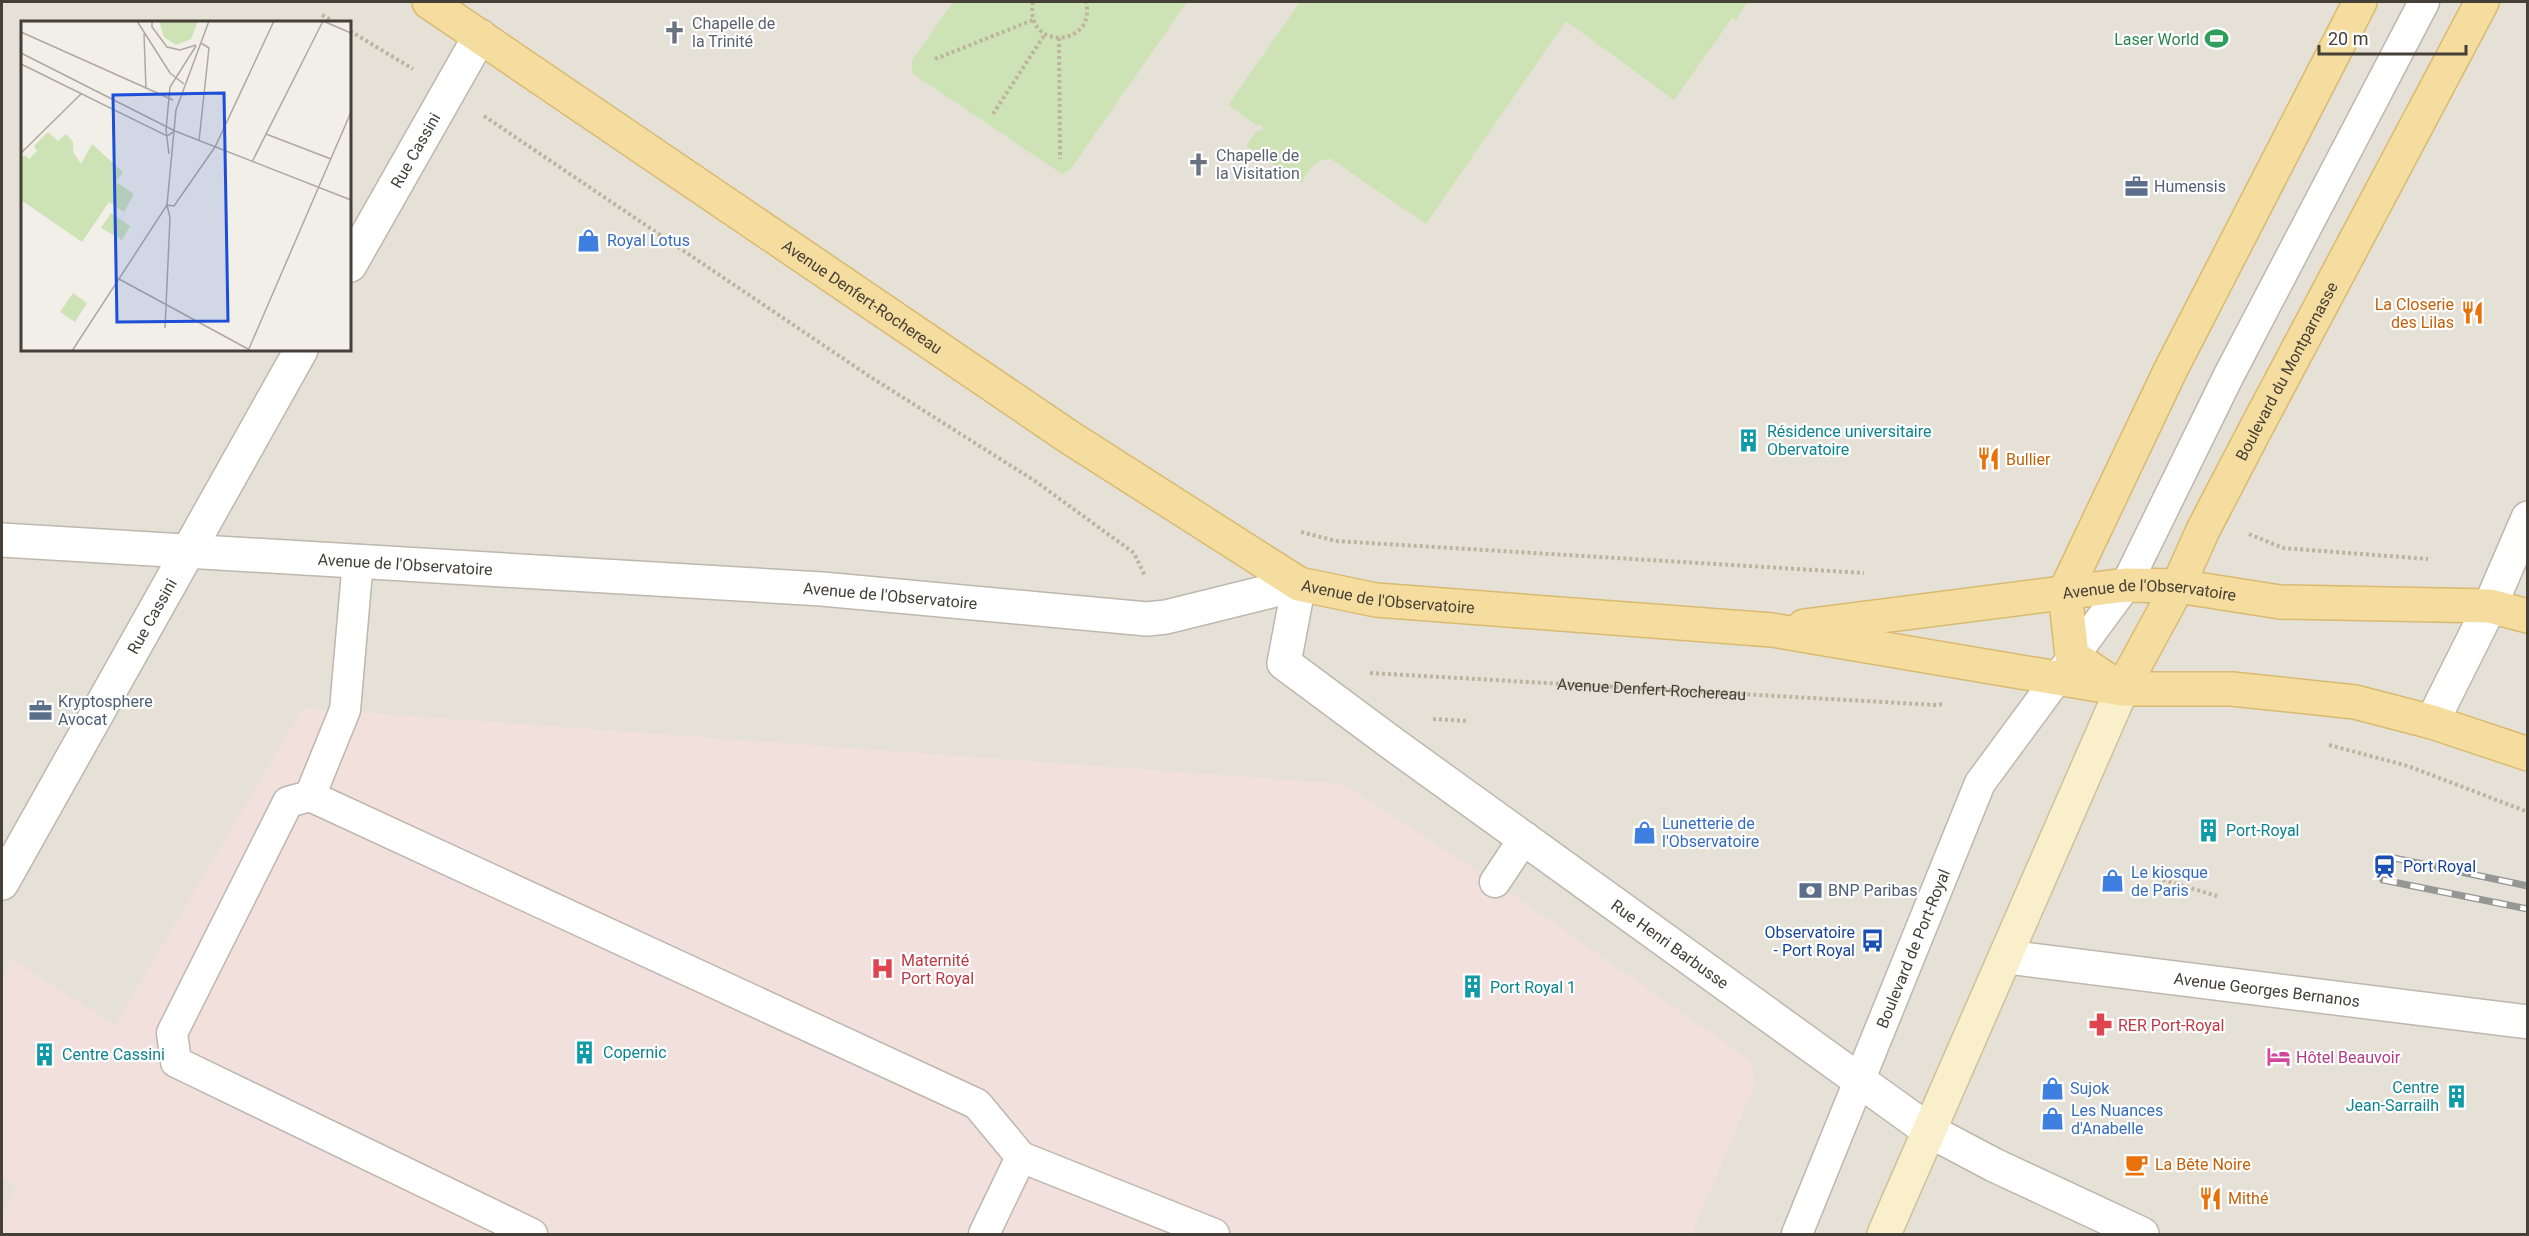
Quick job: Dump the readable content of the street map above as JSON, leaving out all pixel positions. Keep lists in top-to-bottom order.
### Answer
{
  "streets": {
    "main road": ["Avenue Denfert-Rochereau", "Boulevard du Montparnasse", "Avenue de l'Observatoire"],
    "street": ["Rue Cassini", "Rue Henri Barbusse", "Avenue Georges Bernanos"],
    "lane": ["Boulevard de Port-Royal"]
  },
  "crossings": [
    ["Rue Cassini", "Avenue Denfert-Rochereau"],
    ["Rue Cassini", "Avenue de l'Observatoire"],
    ["Avenue Denfert-Rochereau", "Avenue de l'Observatoire"],
    ["Avenue Denfert-Rochereau", "Rue Henri Barbusse"],
    ["Boulevard du Montparnasse", "Avenue de l'Observatoire"],
    ["Avenue de l'Observatoire", "Rue Henri Barbusse"],
    ["Avenue de l'Observatoire", "Boulevard de Port-Royal"],
    ["Rue Henri Barbusse", "Boulevard de Port-Royal"]
  ],
  "places": {
    "church": ["Chapelle de la Trinité", "Chapelle de la Visitation"],
    "sports": ["Laser World"],
    "office": ["Humensis", "Kryptosphere Avocat"],
    "shop": [
      "Royal Lotus",
      "Lunetterie de l'Observatoire",
      "Le kiosque de Paris",
      "Sujok",
      "Les Nuances d'Anabelle"
    ],
    "restaurant": ["La Closerie des Lilas", "Bullier", "Mithé"],
    "building": [
      "Résidence universitaire Obervatoire",
      "Port-Royal",
      "Port Royal 1",
      "Copernic",
      "Centre Cassini",
      "Centre Jean-Sarrailh"
    ],
    "station": ["Port Royal"],
    "bank": ["BNP Paribas"],
    "bus stop": ["Observatoire - Port Royal"],
    "hospital": ["Maternité Port Royal"],
    "pharmacy": ["RER Port-Royal"],
    "hotel": ["Hôtel Beauvoir"],
    "cafe": ["La Bête Noire"]
  },
  "scale_bar": "20 m"
}
